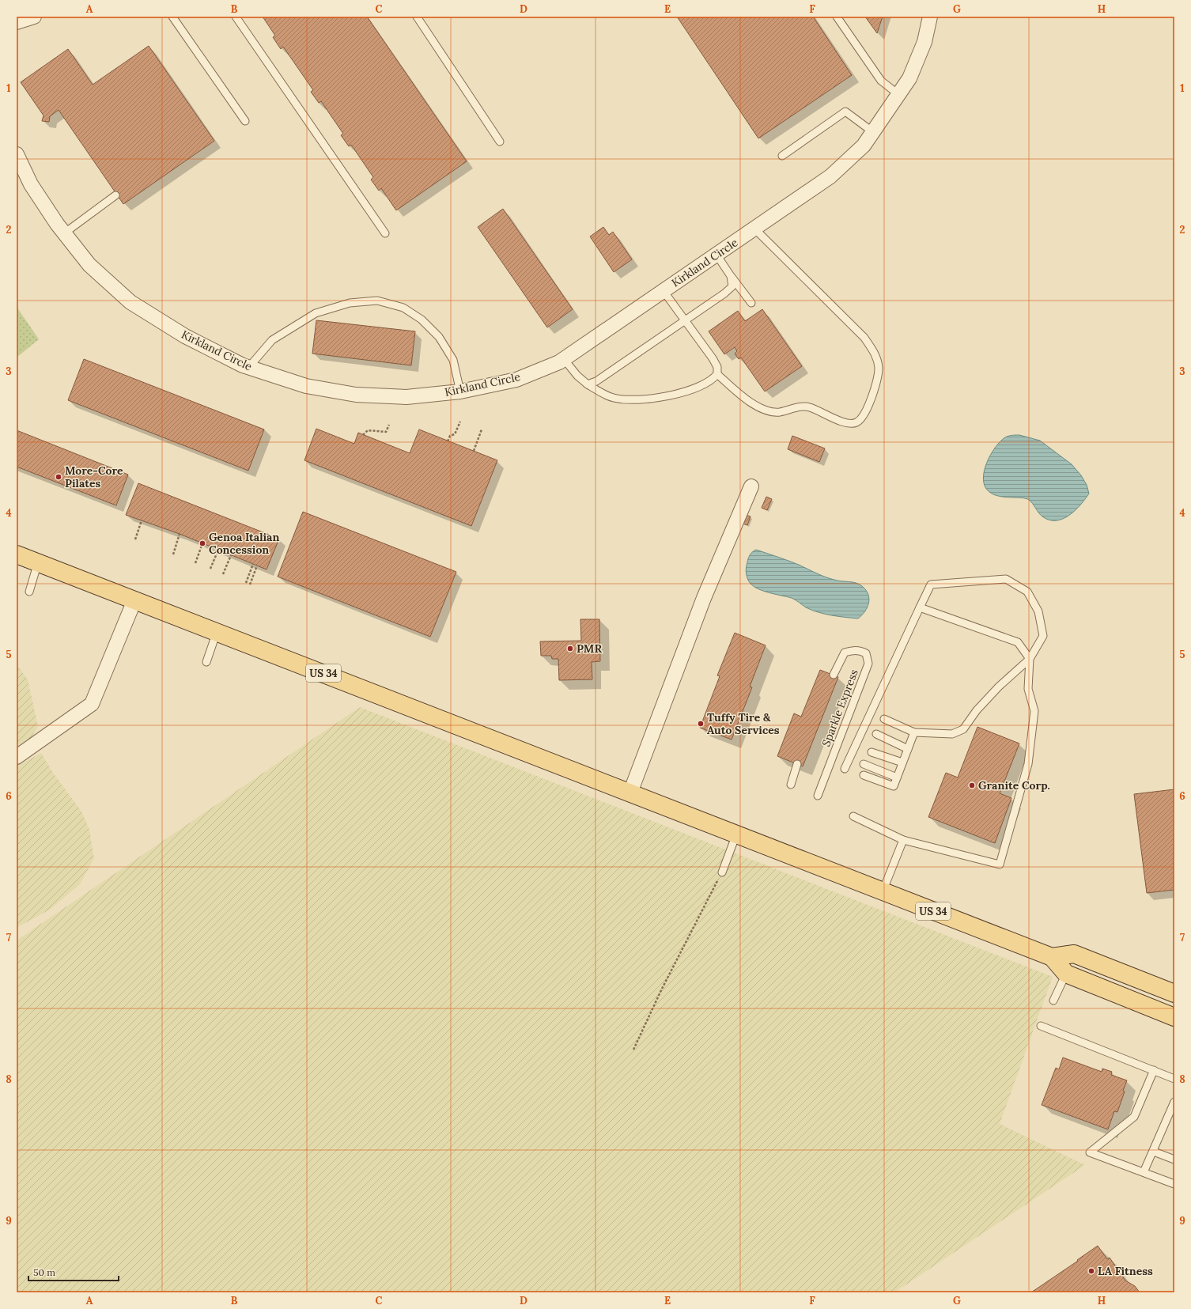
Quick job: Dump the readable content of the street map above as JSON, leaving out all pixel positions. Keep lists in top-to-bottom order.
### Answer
{
  "streets": {
    "main road": ["US 34"],
    "street": ["Kirkland Circle"],
    "lane": ["Sparkle Express"]
  },
  "places": [
    "More-Core Pilates",
    "Genoa Italian Concession",
    "PMR",
    "Tuffy Tire & Auto Services",
    "Granite Corp.",
    "LA Fitness"
  ],
  "scale_bar": "50 m",
  "grid": {
    "columns": [
      "A",
      "B",
      "C",
      "D",
      "E",
      "F",
      "G",
      "H"
    ],
    "rows": [
      "1",
      "2",
      "3",
      "4",
      "5",
      "6",
      "7",
      "8",
      "9"
    ]
  }
}
